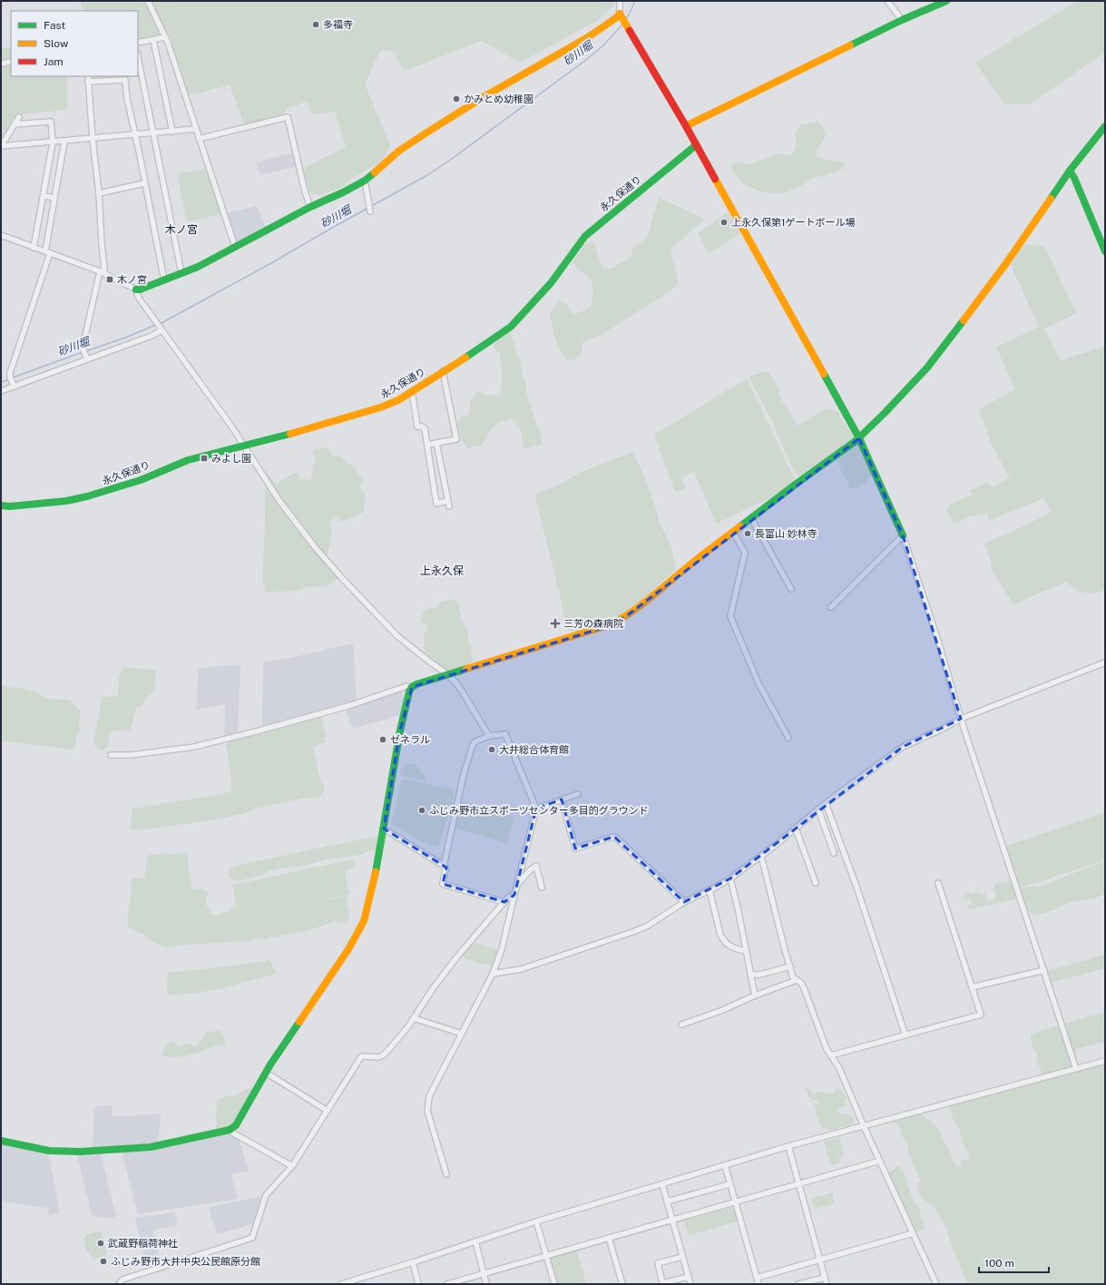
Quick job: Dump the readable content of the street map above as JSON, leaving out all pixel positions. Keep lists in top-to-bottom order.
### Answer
{
  "streets": {
    "street": ["永久保通り"]
  },
  "districts": ["木ノ宮", "上永久保"],
  "water": ["砂川堀"],
  "places": {
    "other": [
      "多福寺",
      "かみとめ幼稚園",
      "上永久保第1ゲートボール場",
      "長富山 妙林寺",
      "ゼネラル",
      "大井総合体育館",
      "ふじみ野市⽴スポーツセンター多⽬的グラウンド",
      "武蔵野稲荷神社",
      "ふじみ野市大井中央公民館原分館"
    ],
    "transit": ["木ノ宮", "みよし園"],
    "health": ["三芳の森病院"]
  },
  "legend": ["Fast", "Slow", "Jam"],
  "scale_bar": "100 m"
}
